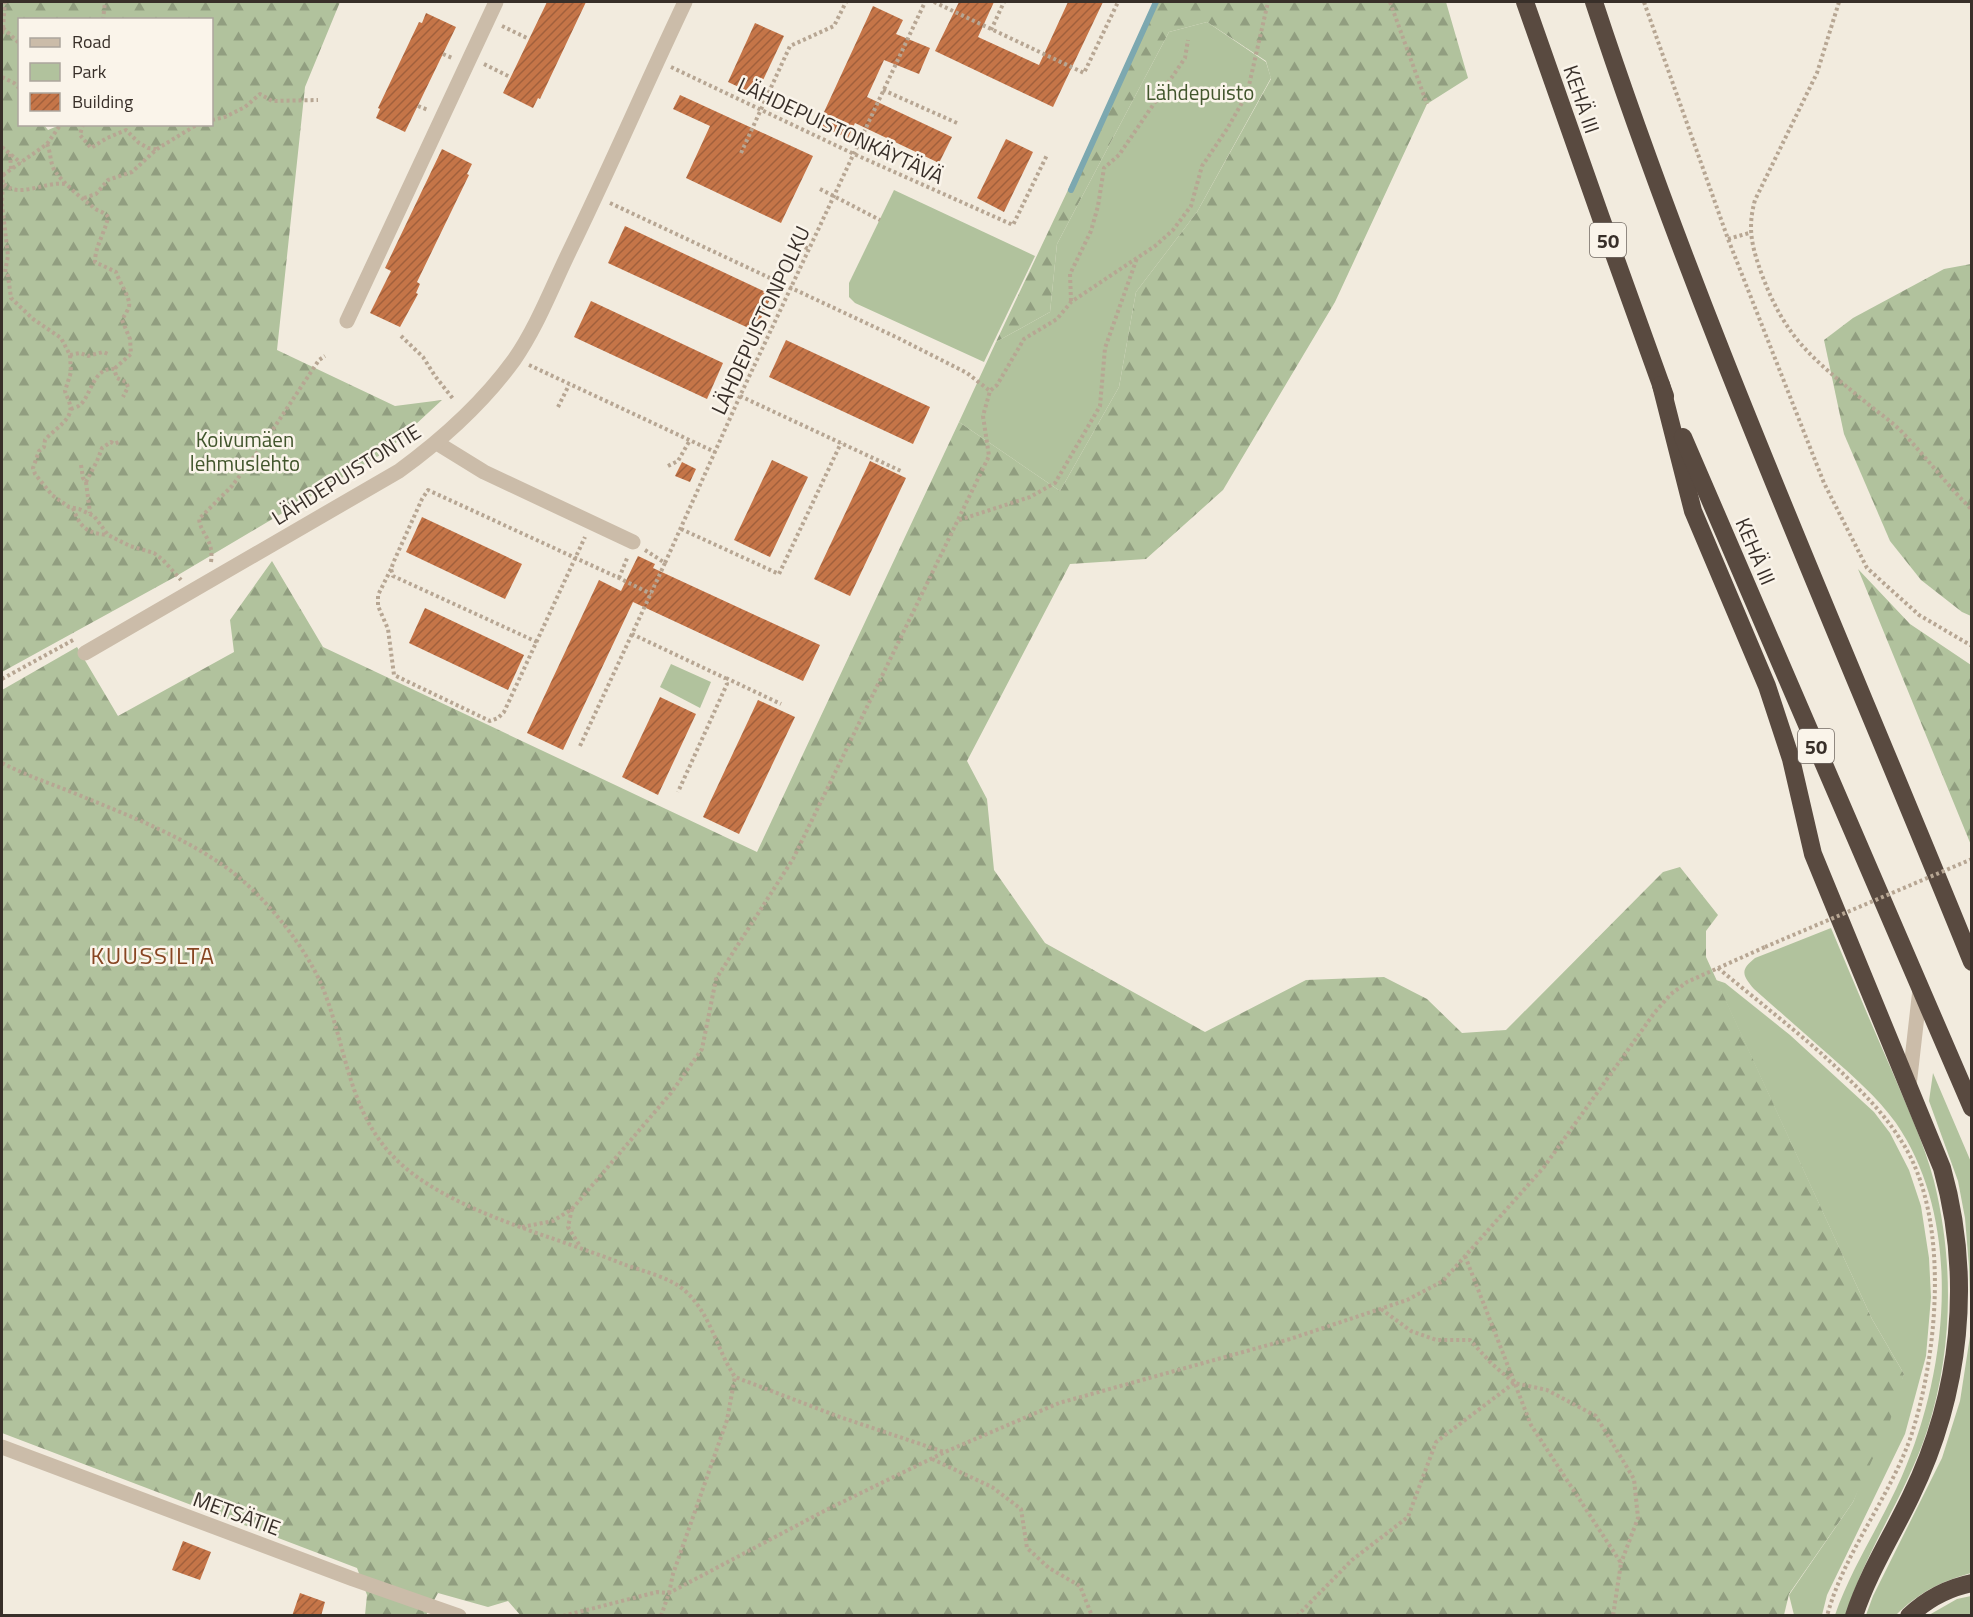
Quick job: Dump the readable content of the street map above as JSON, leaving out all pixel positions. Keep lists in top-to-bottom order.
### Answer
{
  "streets": {
    "highway": ["KEHÄ III", "50"],
    "street": ["LÄHDEPUISTONTIE", "METSÄTIE"],
    "path": ["LÄHDEPUISTONKÄYTÄVÄ", "LÄHDEPUISTONPOLKU"]
  },
  "crossings": [
    ["LÄHDEPUISTONKÄYTÄVÄ", "LÄHDEPUISTONPOLKU"],
    ["LÄHDEPUISTONKÄYTÄVÄ", "LÄHDEPUISTONTIE"]
  ],
  "districts": ["KUUSSILTA"],
  "parks": ["Lähdepuisto", "Koivumäen lehmuslehto"],
  "legend": ["Road", "Park", "Building"]
}
